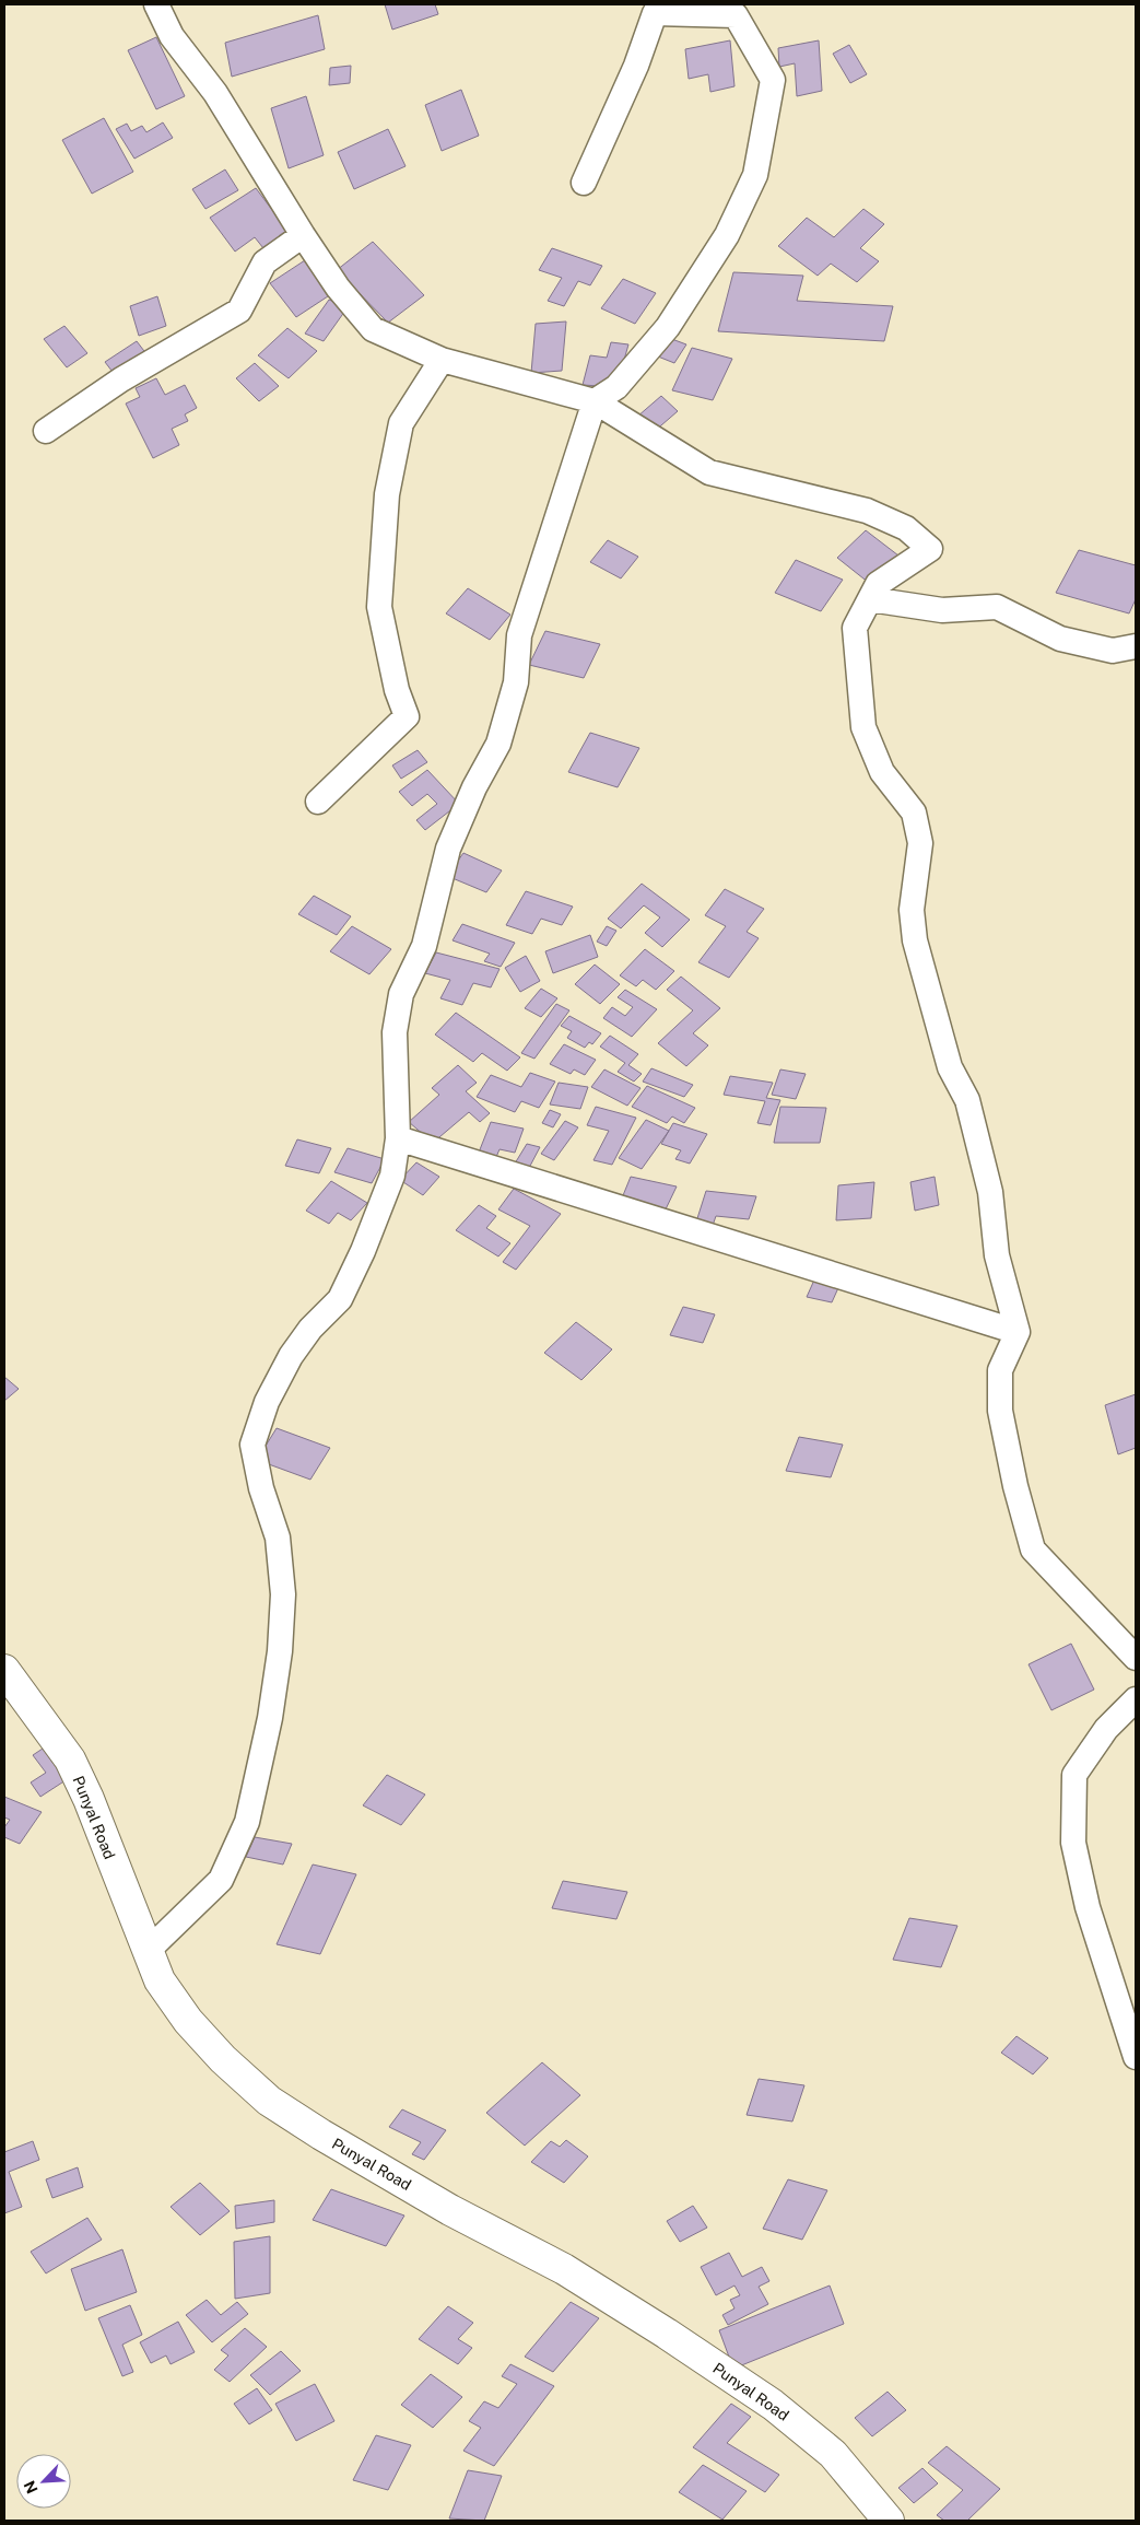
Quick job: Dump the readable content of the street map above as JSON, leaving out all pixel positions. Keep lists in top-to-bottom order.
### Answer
{
  "streets": {
    "main road": ["Punyal Road"]
  },
  "north": "bottom left"
}
